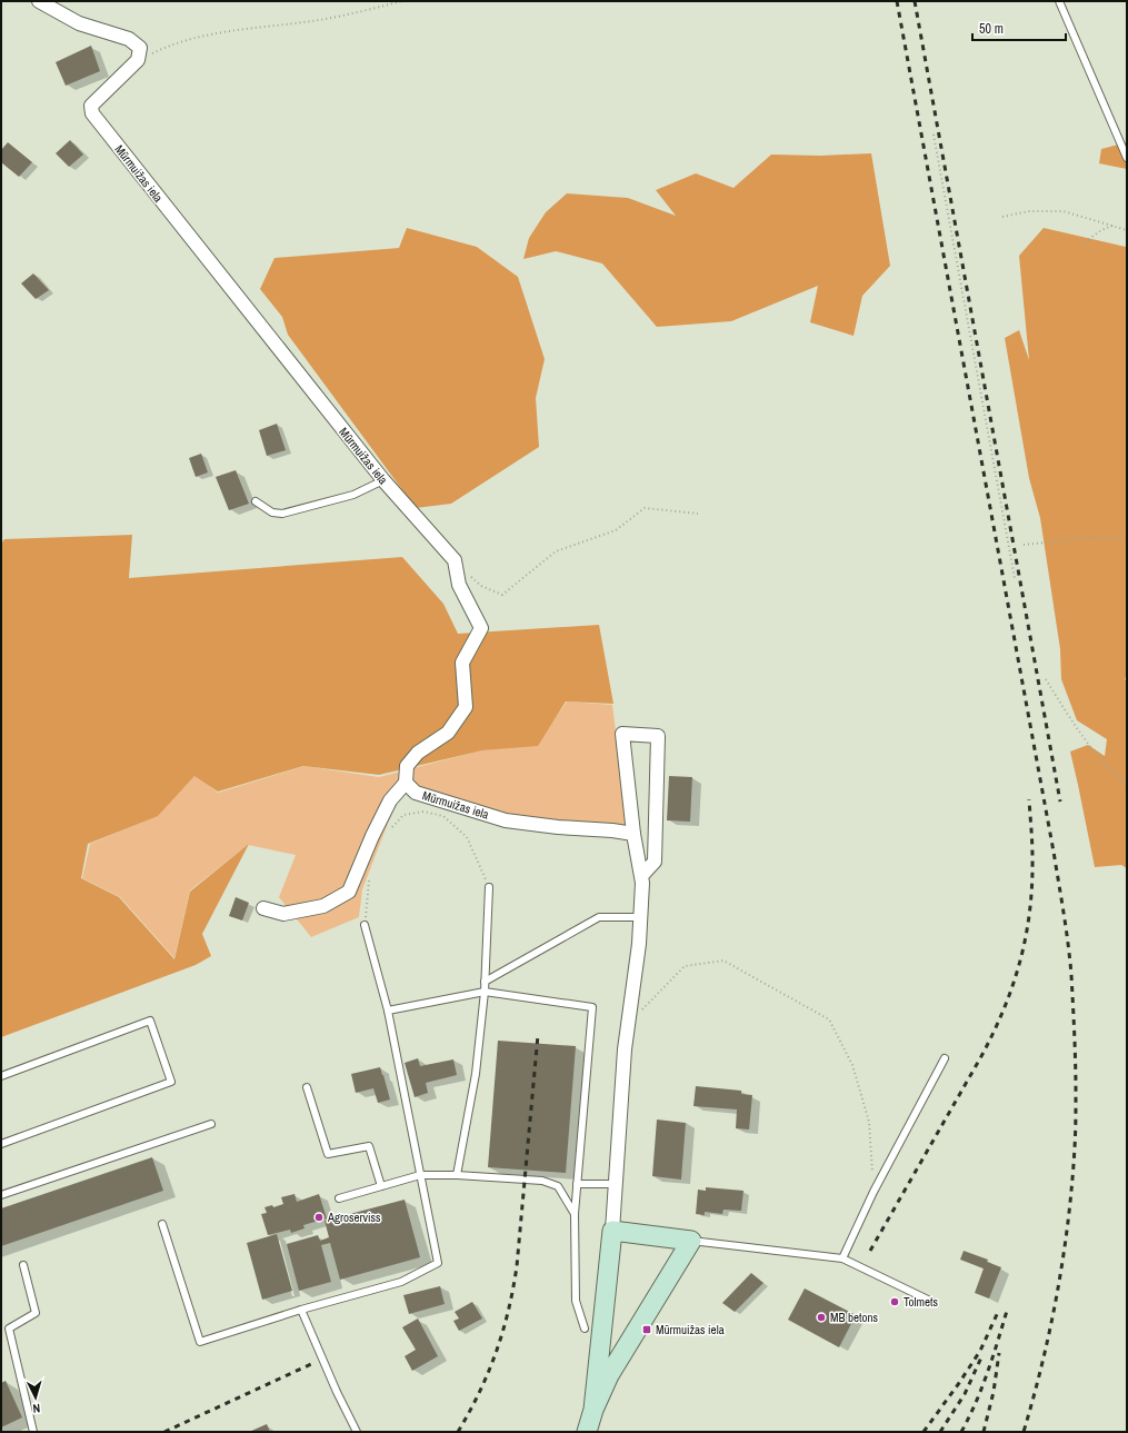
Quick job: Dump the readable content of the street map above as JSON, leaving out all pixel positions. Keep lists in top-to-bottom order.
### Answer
{
  "streets": {
    "street": ["Mūrmuižas iela"]
  },
  "places": {
    "other": ["Agroserviss", "Tolmets", "MB betons"],
    "transit": ["Mūrmuižas iela"]
  },
  "scale_bar": "50 m",
  "north": "bottom"
}
